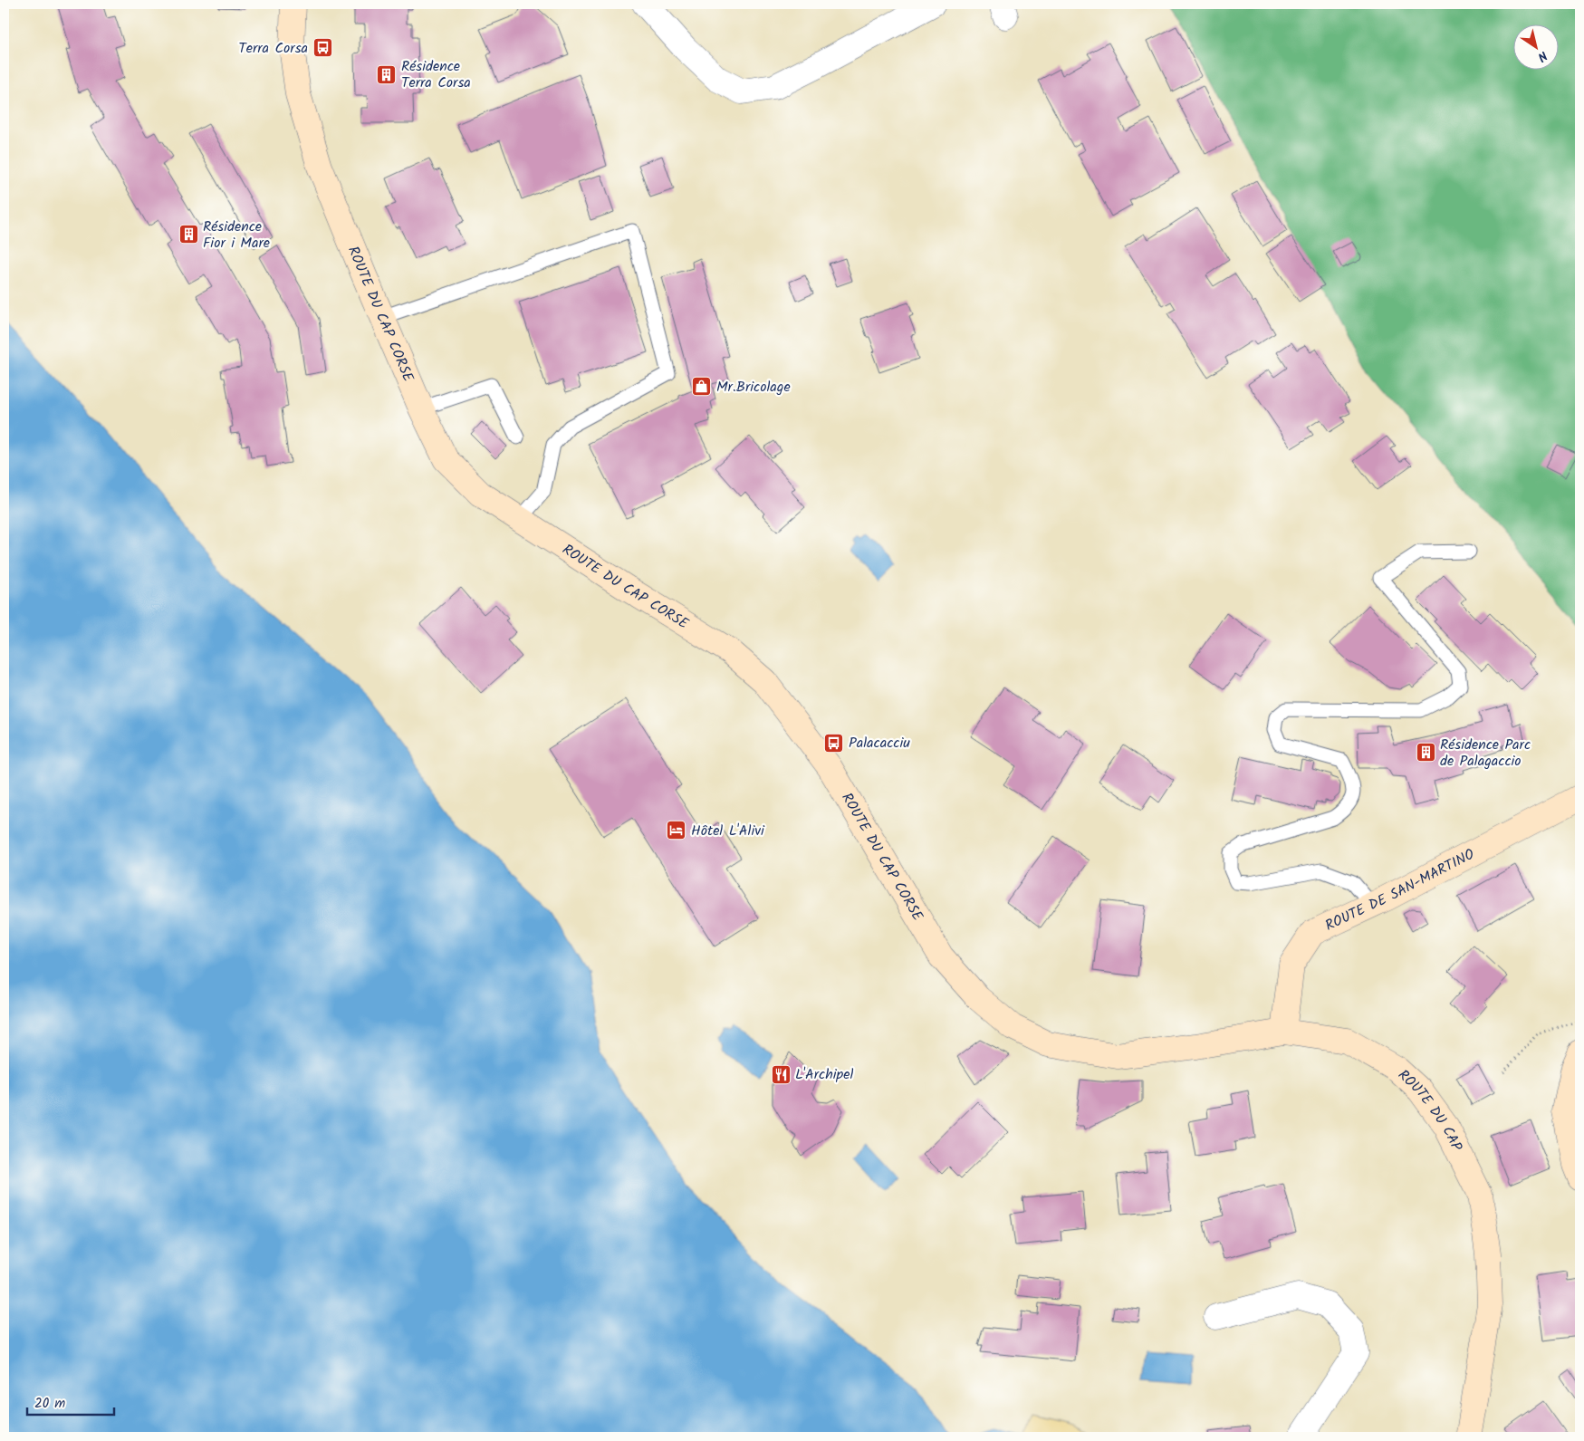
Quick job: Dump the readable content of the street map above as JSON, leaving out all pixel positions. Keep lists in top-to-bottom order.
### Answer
{
  "streets": {
    "main road": ["ROUTE DU CAP CORSE", "ROUTE DE SAN-MARTINO", "ROUTE DU CAP"]
  },
  "crossings": [
    ["ROUTE DU CAP CORSE", "ROUTE DU CAP"],
    ["ROUTE DE SAN-MARTINO", "ROUTE DU CAP"]
  ],
  "places": {
    "bus stop": ["Terra Corsa", "Palacacciu"],
    "building": ["Résidence Terra Corsa", "Résidence Fior i Mare", "Résidence Parc de Palagaccio"],
    "shop": ["Mr.Bricolage"],
    "hotel": ["Hôtel L'Alivi"],
    "restaurant": ["L'Archipel"]
  },
  "scale_bar": "20 m",
  "north": "bottom right"
}
